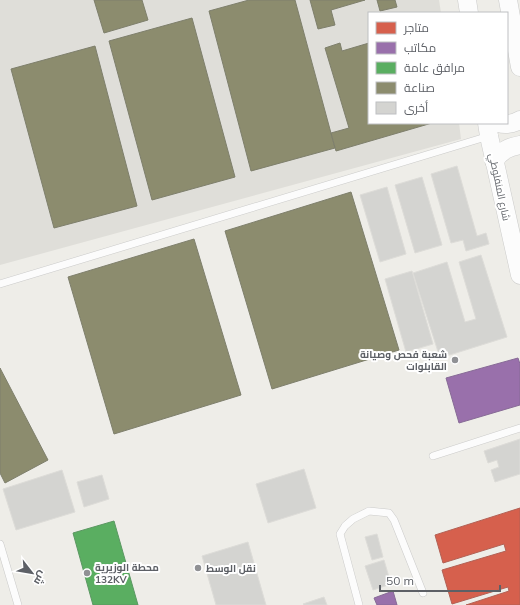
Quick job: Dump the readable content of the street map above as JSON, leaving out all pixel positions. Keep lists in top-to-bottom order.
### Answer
{
  "streets": {
    "street": ["شارع المنفلوطي"]
  },
  "places": ["شعبة فحص وصيانة القابلوات", "نقل الوسط", "محطة الوزيرية 132KV"],
  "legend": [
    "متاجر",
    "مكاتب",
    "مرافق عامة",
    "صناعة",
    "أخرى"
  ],
  "scale_bar": "50 m",
  "north": "bottom right"
}
